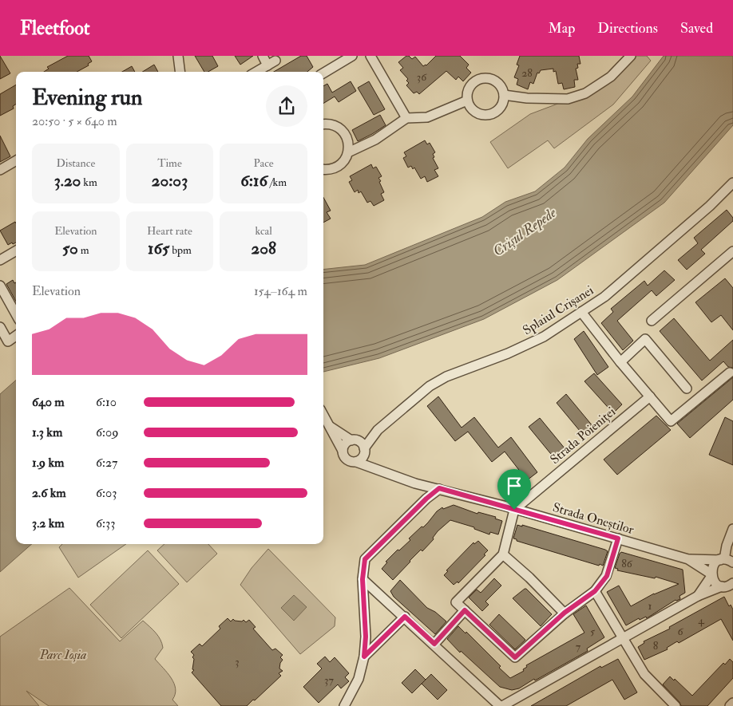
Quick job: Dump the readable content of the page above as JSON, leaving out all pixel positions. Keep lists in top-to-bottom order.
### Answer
{
  "streets": {
    "street": ["Splaiul Crișanei", "Strada Poieniței", "Strada Oneștilor"]
  },
  "crossings": [
    ["Splaiul Crișanei", "Strada Oneștilor"],
    ["Strada Poieniței", "Strada Oneștilor"]
  ],
  "water": ["Crișul Repede"],
  "parks": ["Parc Ioșia"],
  "house_numbers": [
    "28",
    "36",
    "86",
    "1",
    "4",
    "5",
    "6",
    "8",
    "7",
    "3",
    "37"
  ],
  "page": {
    "header": "Fleetfoot",
    "nav": ["Map", "Directions", "Saved"],
    "heading": ["Evening run", "20:50 · 5 × 640 m"],
    "stats": [
      ["Distance", "3.20 km"],
      ["Time", "20:03"],
      ["Pace", "6:16 /km"],
      ["Elevation", "50 m"],
      ["Heart rate", "165 bpm"],
      ["kcal", "208"]
    ],
    "chart": ["Elevation", "154–164 m"],
    "list": [
      {
        "name": "640 m",
        "note": "6:10"
      },
      {
        "name": "1.3 km",
        "note": "6:09"
      },
      {
        "name": "1.9 km",
        "note": "6:27"
      },
      {
        "name": "2.6 km",
        "note": "6:03"
      },
      {
        "name": "3.2 km",
        "note": "6:33"
      }
    ]
  }
}
